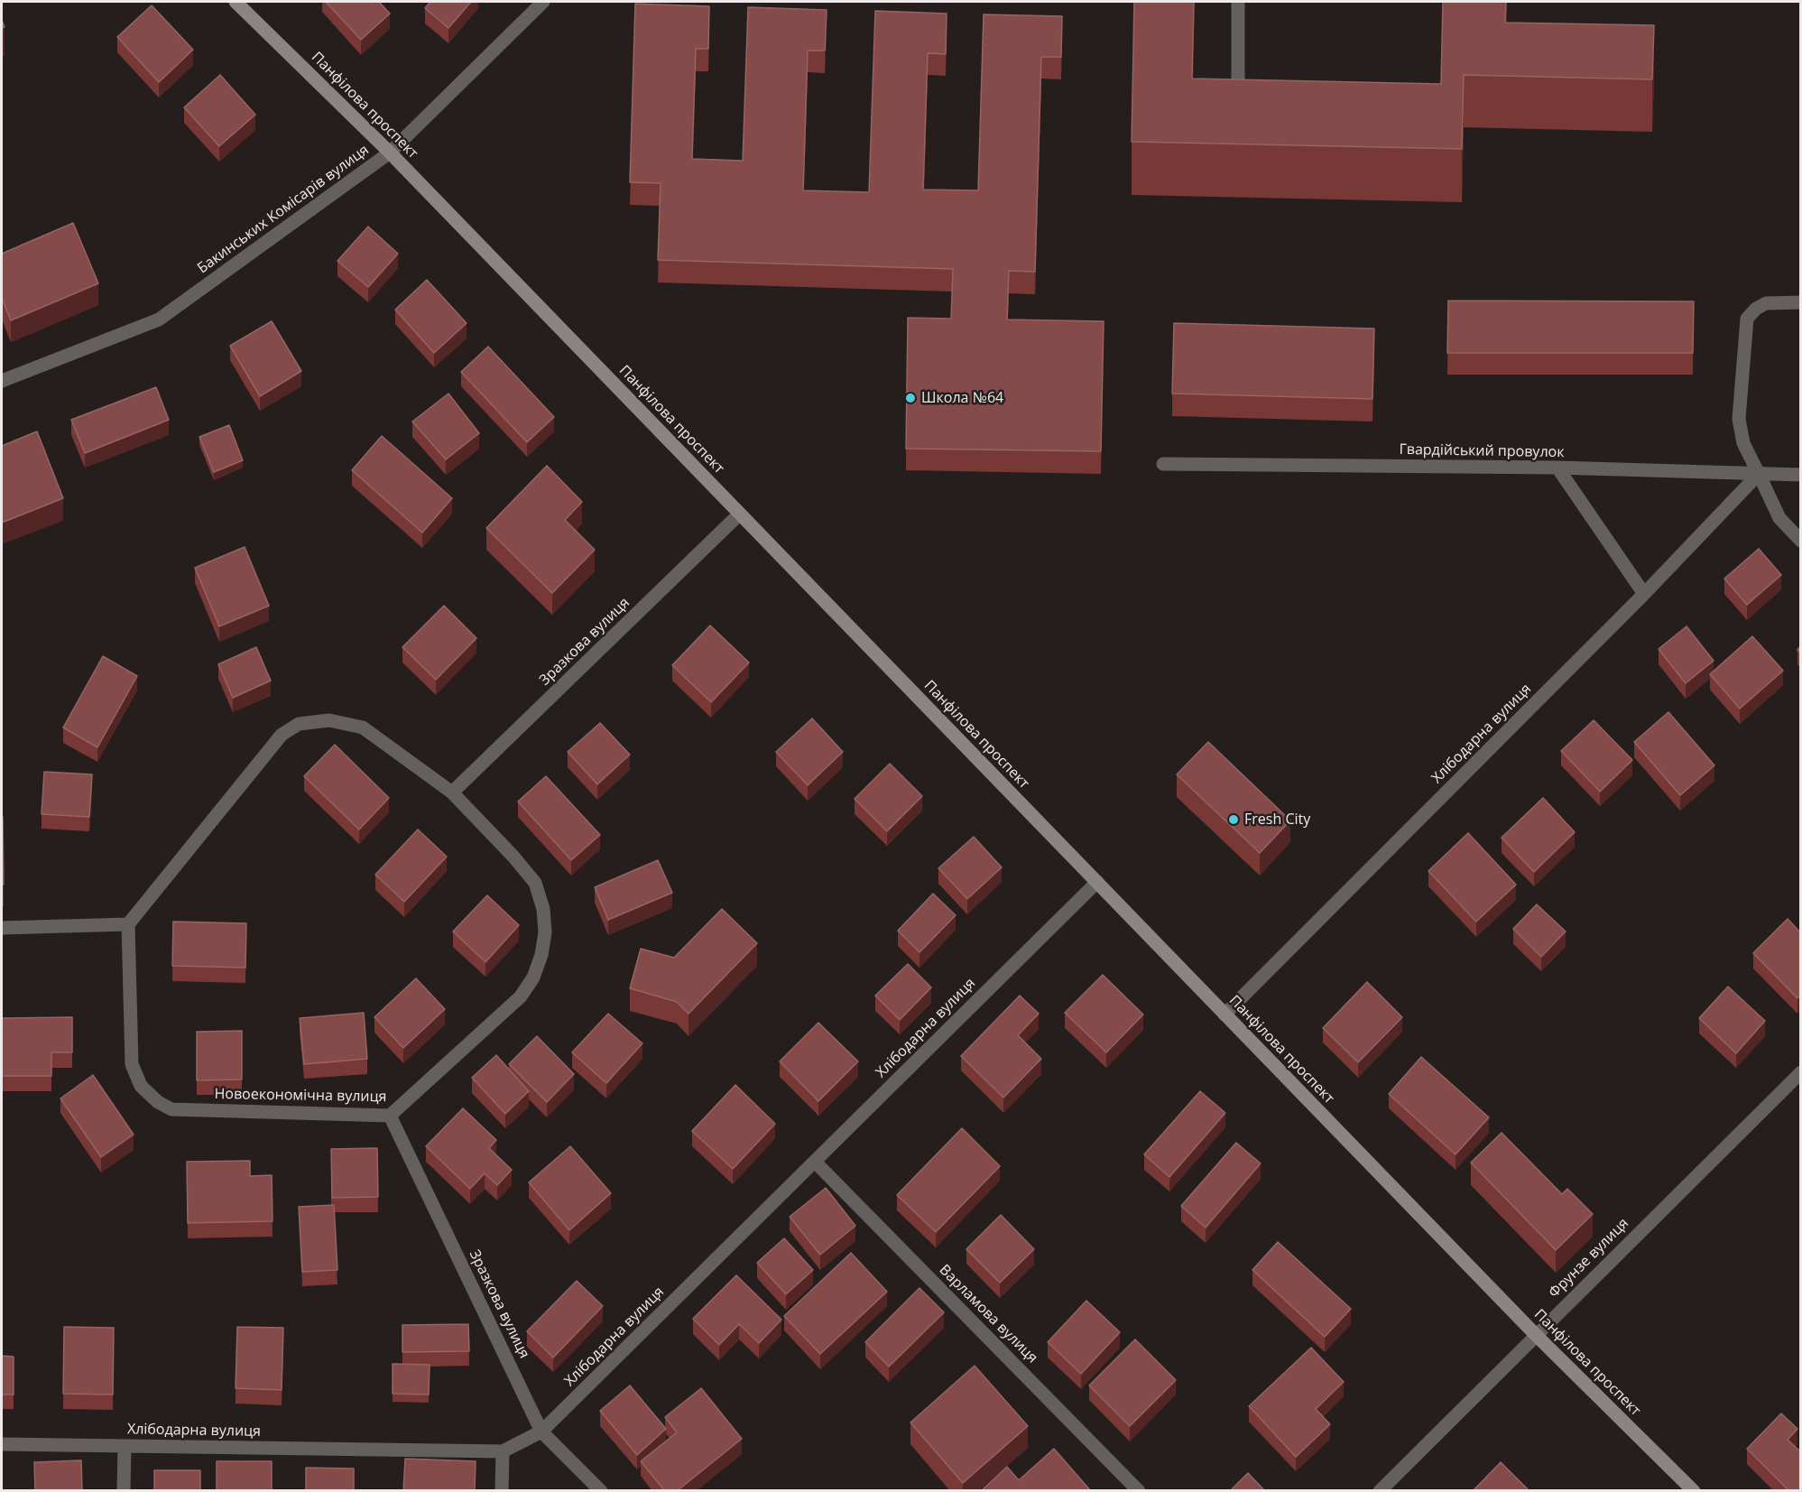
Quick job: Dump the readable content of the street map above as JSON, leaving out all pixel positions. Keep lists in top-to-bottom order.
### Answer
{
  "streets": {
    "main road": ["Панфілова проспект"],
    "street": [
      "Бакинських Комісарів вулиця",
      "Гвардійський провулок",
      "Зразкова вулиця",
      "Хлібодарна вулиця",
      "Новоекономічна вулиця",
      "Фрунзе вулиця",
      "Варламова вулиця"
    ]
  },
  "crossings": [
    ["Панфілова проспект", "Бакинських Комісарів вулиця"],
    ["Панфілова проспект", "Зразкова вулиця"],
    ["Панфілова проспект", "Хлібодарна вулиця"],
    ["Панфілова проспект", "Фрунзе вулиця"],
    ["Гвардійський провулок", "Хлібодарна вулиця"],
    ["Зразкова вулиця", "Хлібодарна вулиця"],
    ["Зразкова вулиця", "Новоекономічна вулиця"],
    ["Хлібодарна вулиця", "Варламова вулиця"]
  ],
  "places": ["Школа №64", "Fresh City"]
}
